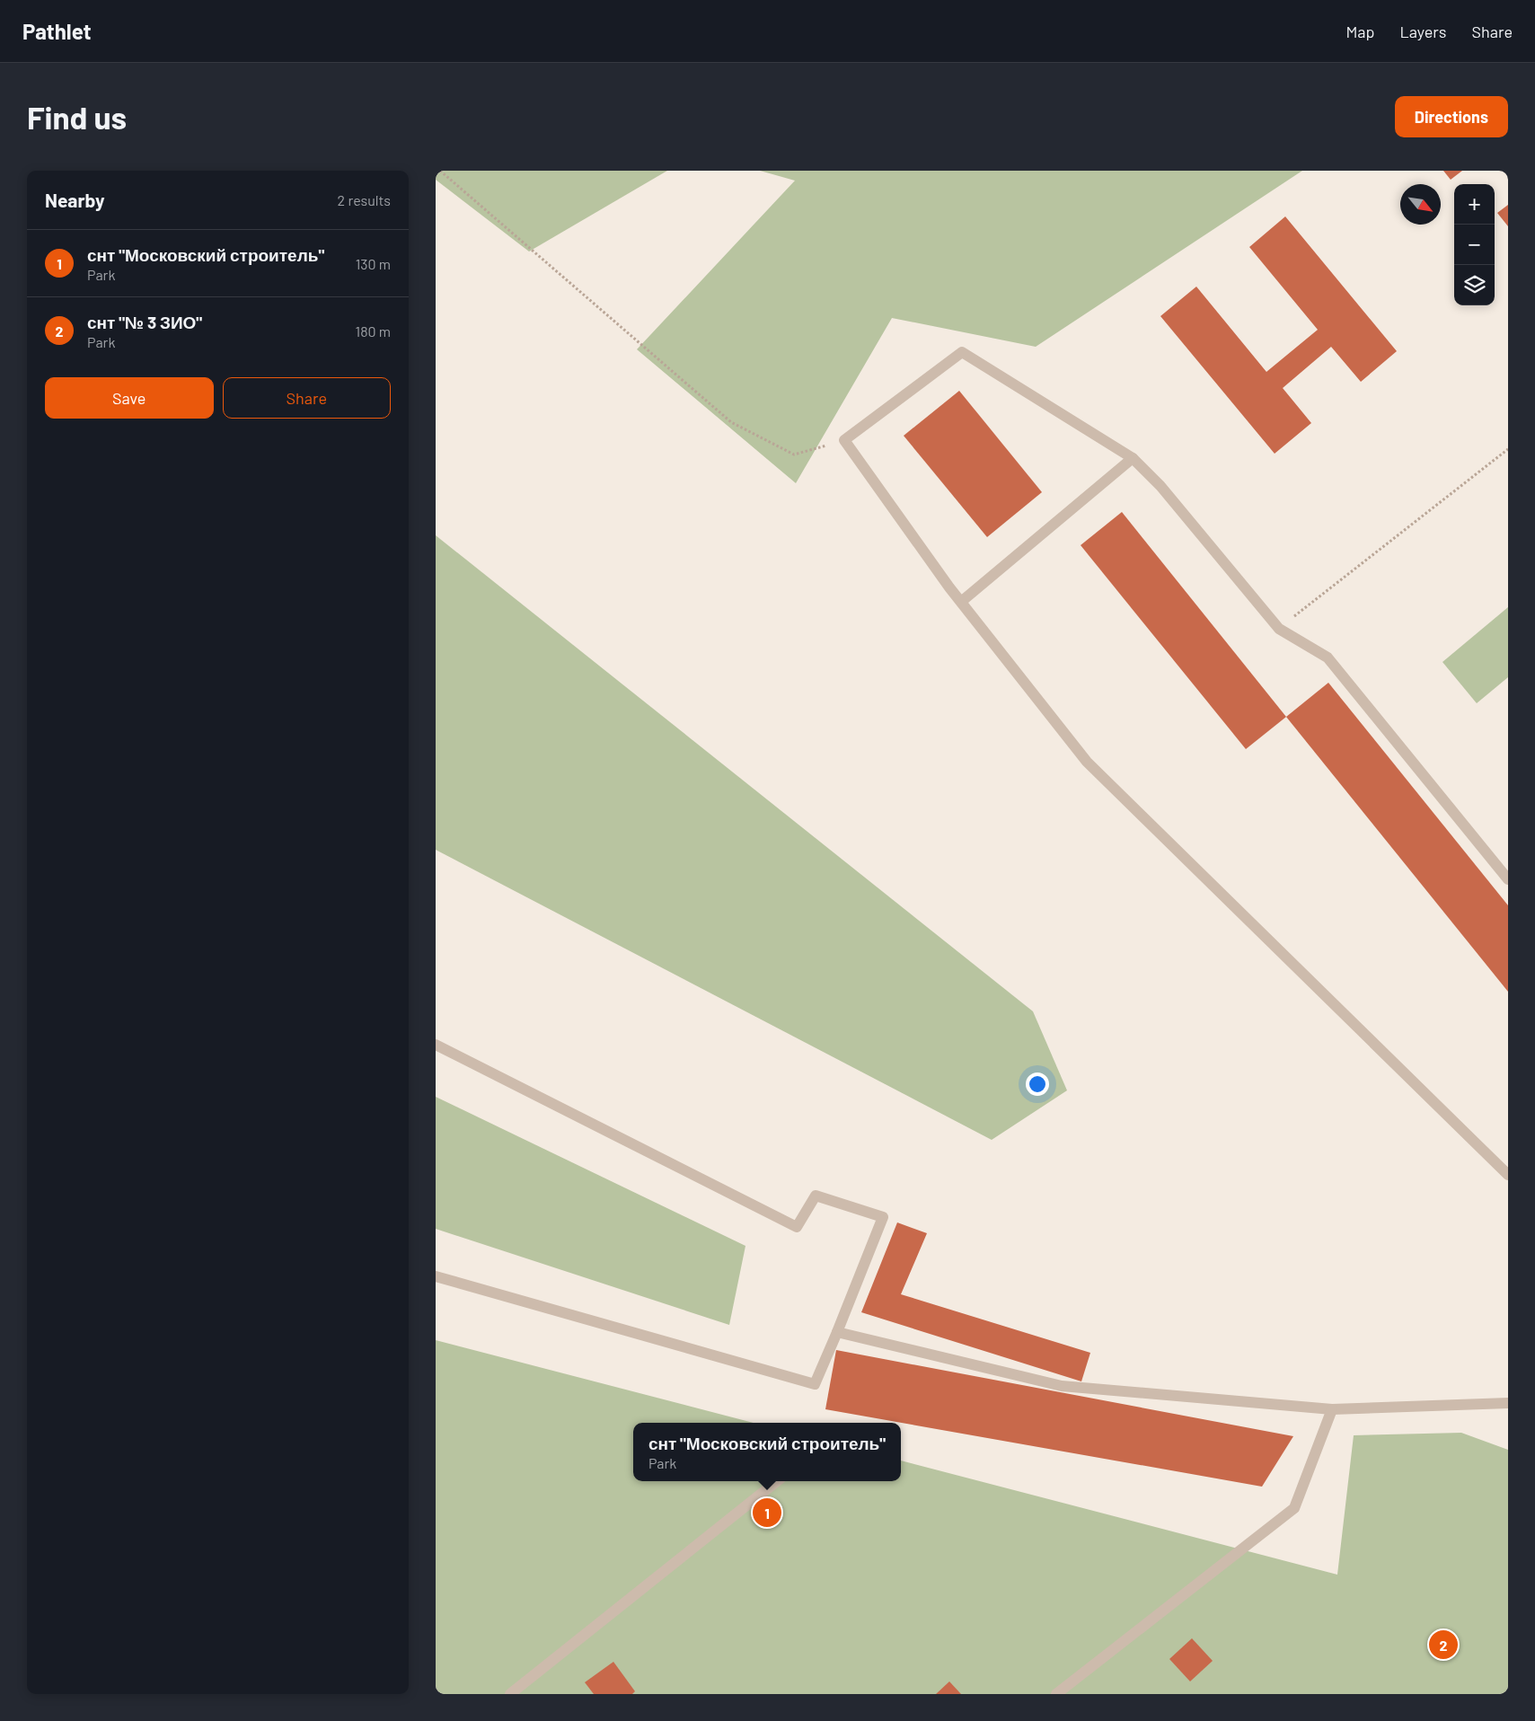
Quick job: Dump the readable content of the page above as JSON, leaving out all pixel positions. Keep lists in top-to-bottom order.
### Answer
{
  "north": "bottom right",
  "page": {
    "header": "Pathlet",
    "nav": ["Map", "Layers", "Share"],
    "buttons": [
      "Directions",
      ["Save", "Share"]
    ],
    "title": "Find us",
    "heading": ["Nearby", "2 results"],
    "map_buttons": ["+", "−"],
    "list": [
      {
        "mark": "1",
        "name": "снт \"Московский строитель\"",
        "note": "Park",
        "value": "130 m"
      },
      {
        "mark": "2",
        "name": "снт \"№ 3 ЗИО\"",
        "note": "Park",
        "value": "180 m"
      }
    ],
    "popup": ["снт \"Московский строитель\"", "Park"],
    "pins": ["1", "2"]
  }
}
